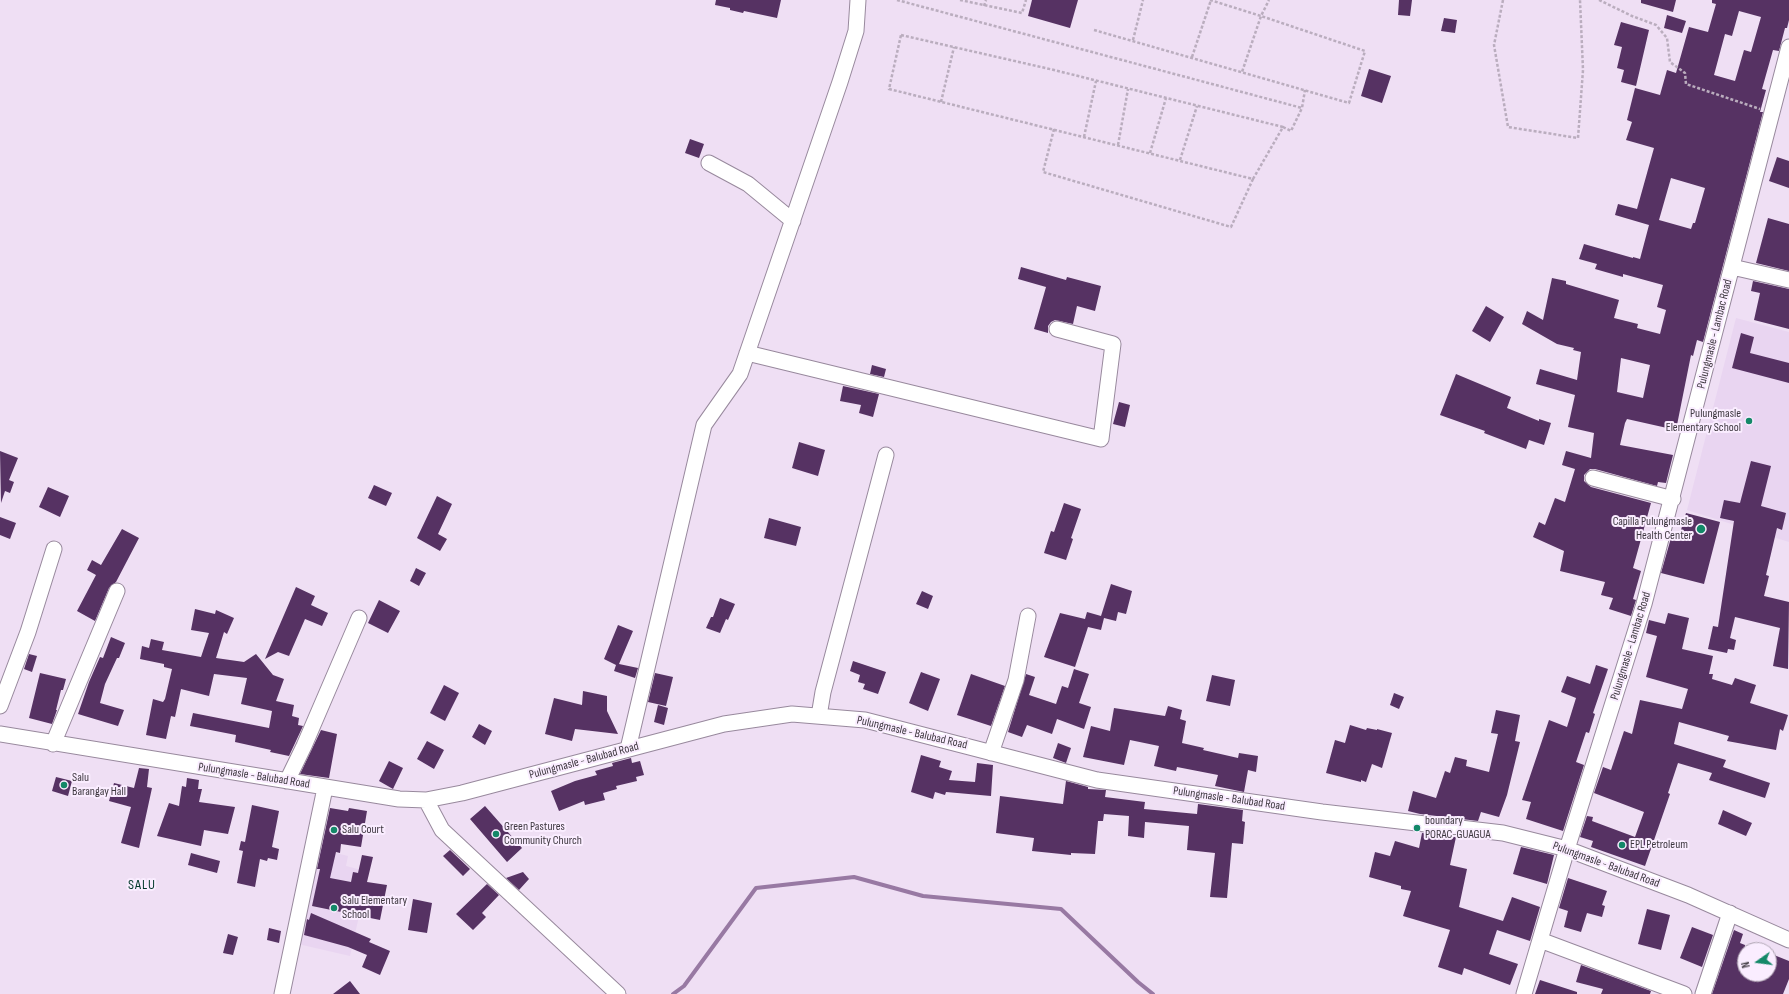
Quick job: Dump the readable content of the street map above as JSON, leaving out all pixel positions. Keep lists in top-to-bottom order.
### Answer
{
  "streets": {
    "street": ["Pulungmasle - Lambac Road", "Pulungmasle - Balubad Road"]
  },
  "crossings": [
    ["Pulungmasle - Lambac Road", "Pulungmasle - Balubad Road"]
  ],
  "districts": ["SALU"],
  "places": [
    "Pulungmasle Elementary School",
    "Capilla Pulungmasle Health Center",
    "Salu Barangay Hall",
    "boundary PORAC-GUAGUA",
    "Salu Court",
    "Green Pastures Community Church",
    "EPL Petroleum",
    "Salu Elementary School"
  ],
  "north": "left"
}
